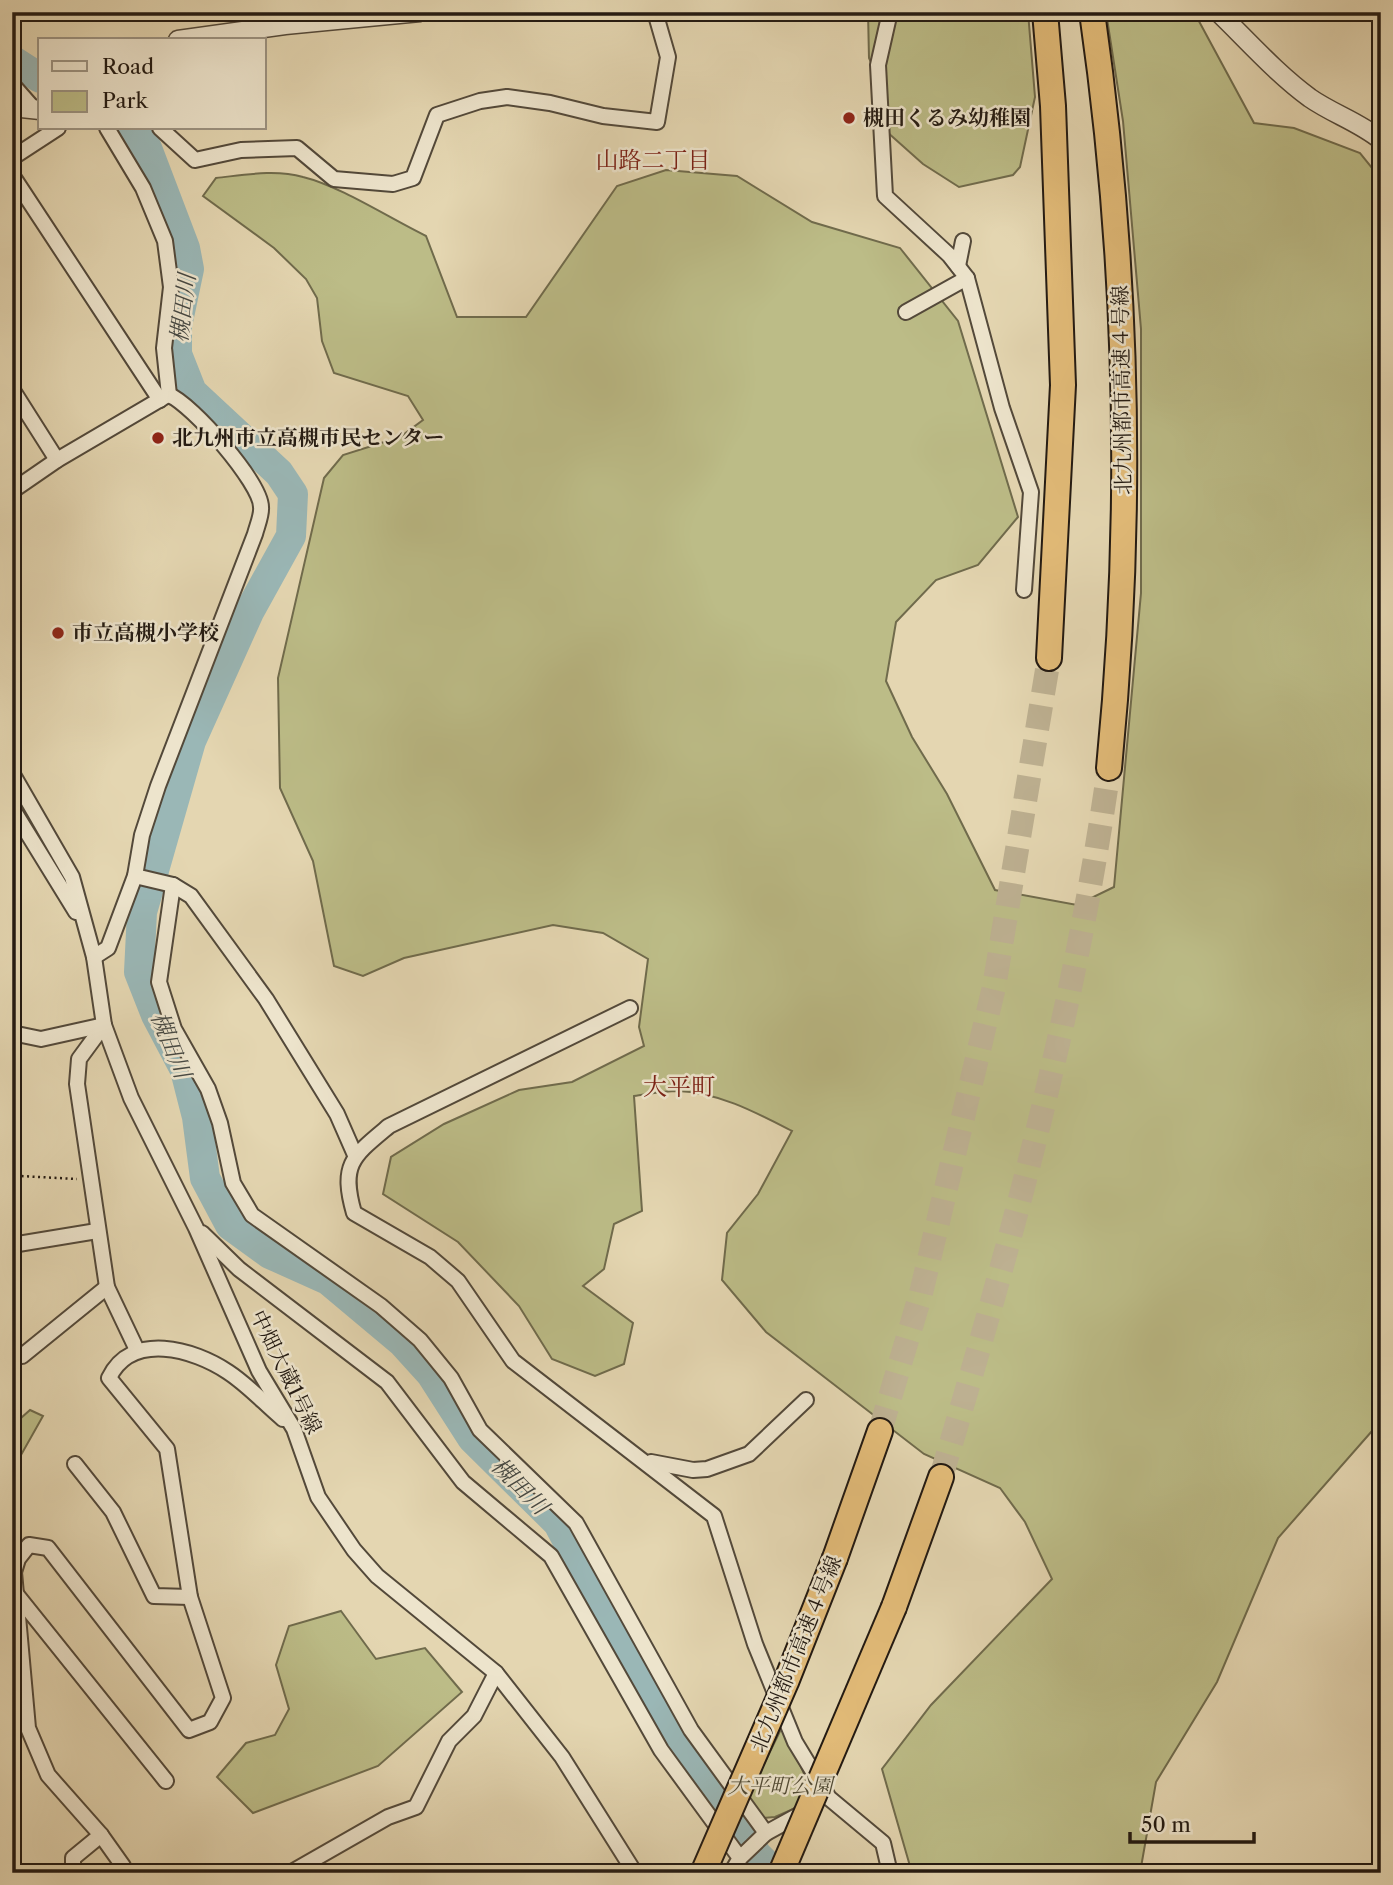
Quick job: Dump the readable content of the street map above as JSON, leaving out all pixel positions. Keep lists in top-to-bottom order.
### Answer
{
  "streets": {
    "highway": ["北九州都市高速４号線"],
    "street": ["中畑大蔵1号線"]
  },
  "districts": ["山路二丁目", "大平町"],
  "water": ["槻田川"],
  "parks": ["大平町公園"],
  "places": ["槻田くるみ幼稚園", "北九州市立高槻市民センター", "市立高槻小学校"],
  "legend": ["Road", "Park"],
  "scale_bar": "50 m"
}
